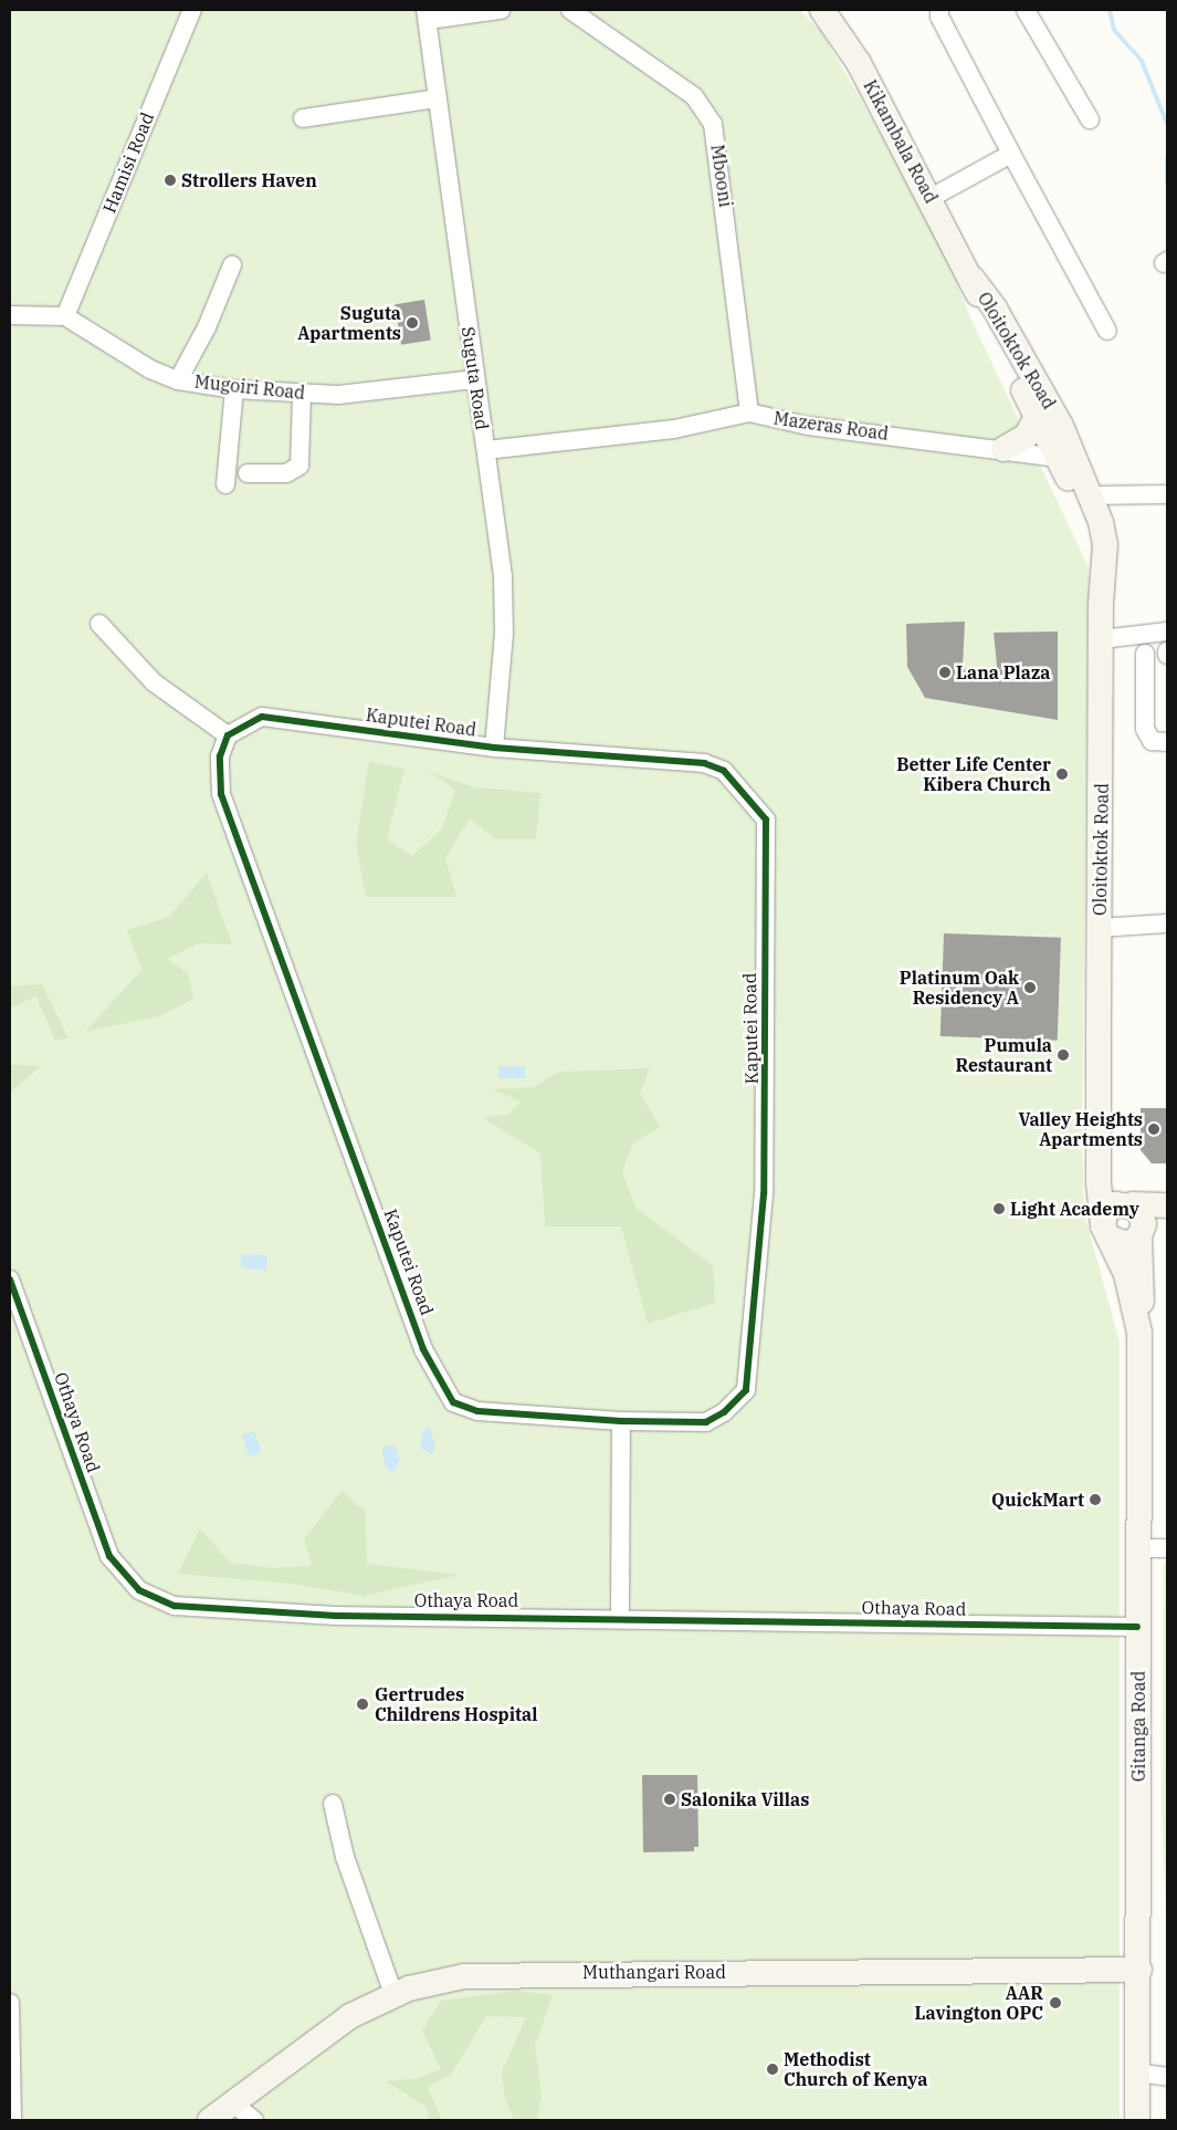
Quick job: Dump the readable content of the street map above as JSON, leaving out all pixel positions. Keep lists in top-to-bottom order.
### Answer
{
  "streets": {
    "main road": [
      "Kikambala Road",
      "Oloitoktok Road",
      "Gitanga Road",
      "Muthangari Road"
    ],
    "street": [
      "Hamisi Road",
      "Mbooni",
      "Suguta Road",
      "Mugoiri Road",
      "Mazeras Road",
      "Kaputei Road",
      "Othaya Road"
    ]
  },
  "crossings": [
    ["Kikambala Road", "Oloitoktok Road"],
    ["Hamisi Road", "Mugoiri Road"],
    ["Mbooni", "Mazeras Road"],
    ["Oloitoktok Road", "Mazeras Road"],
    ["Oloitoktok Road", "Gitanga Road"],
    ["Suguta Road", "Mugoiri Road"],
    ["Suguta Road", "Mazeras Road"],
    ["Suguta Road", "Kaputei Road"],
    ["Othaya Road", "Gitanga Road"],
    ["Gitanga Road", "Muthangari Road"]
  ],
  "places": [
    "Strollers Haven",
    "Suguta Apartments",
    "Lana Plaza",
    "Better Life Center Kibera Church",
    "Platinum Oak Residency A",
    "Pumula Restaurant",
    "Valley Heights Apartments",
    "Light Academy",
    "QuickMart",
    "Gertrudes Childrens Hospital",
    "Salonika Villas",
    "AAR Lavington OPC",
    "Methodist Church of Kenya"
  ]
}
